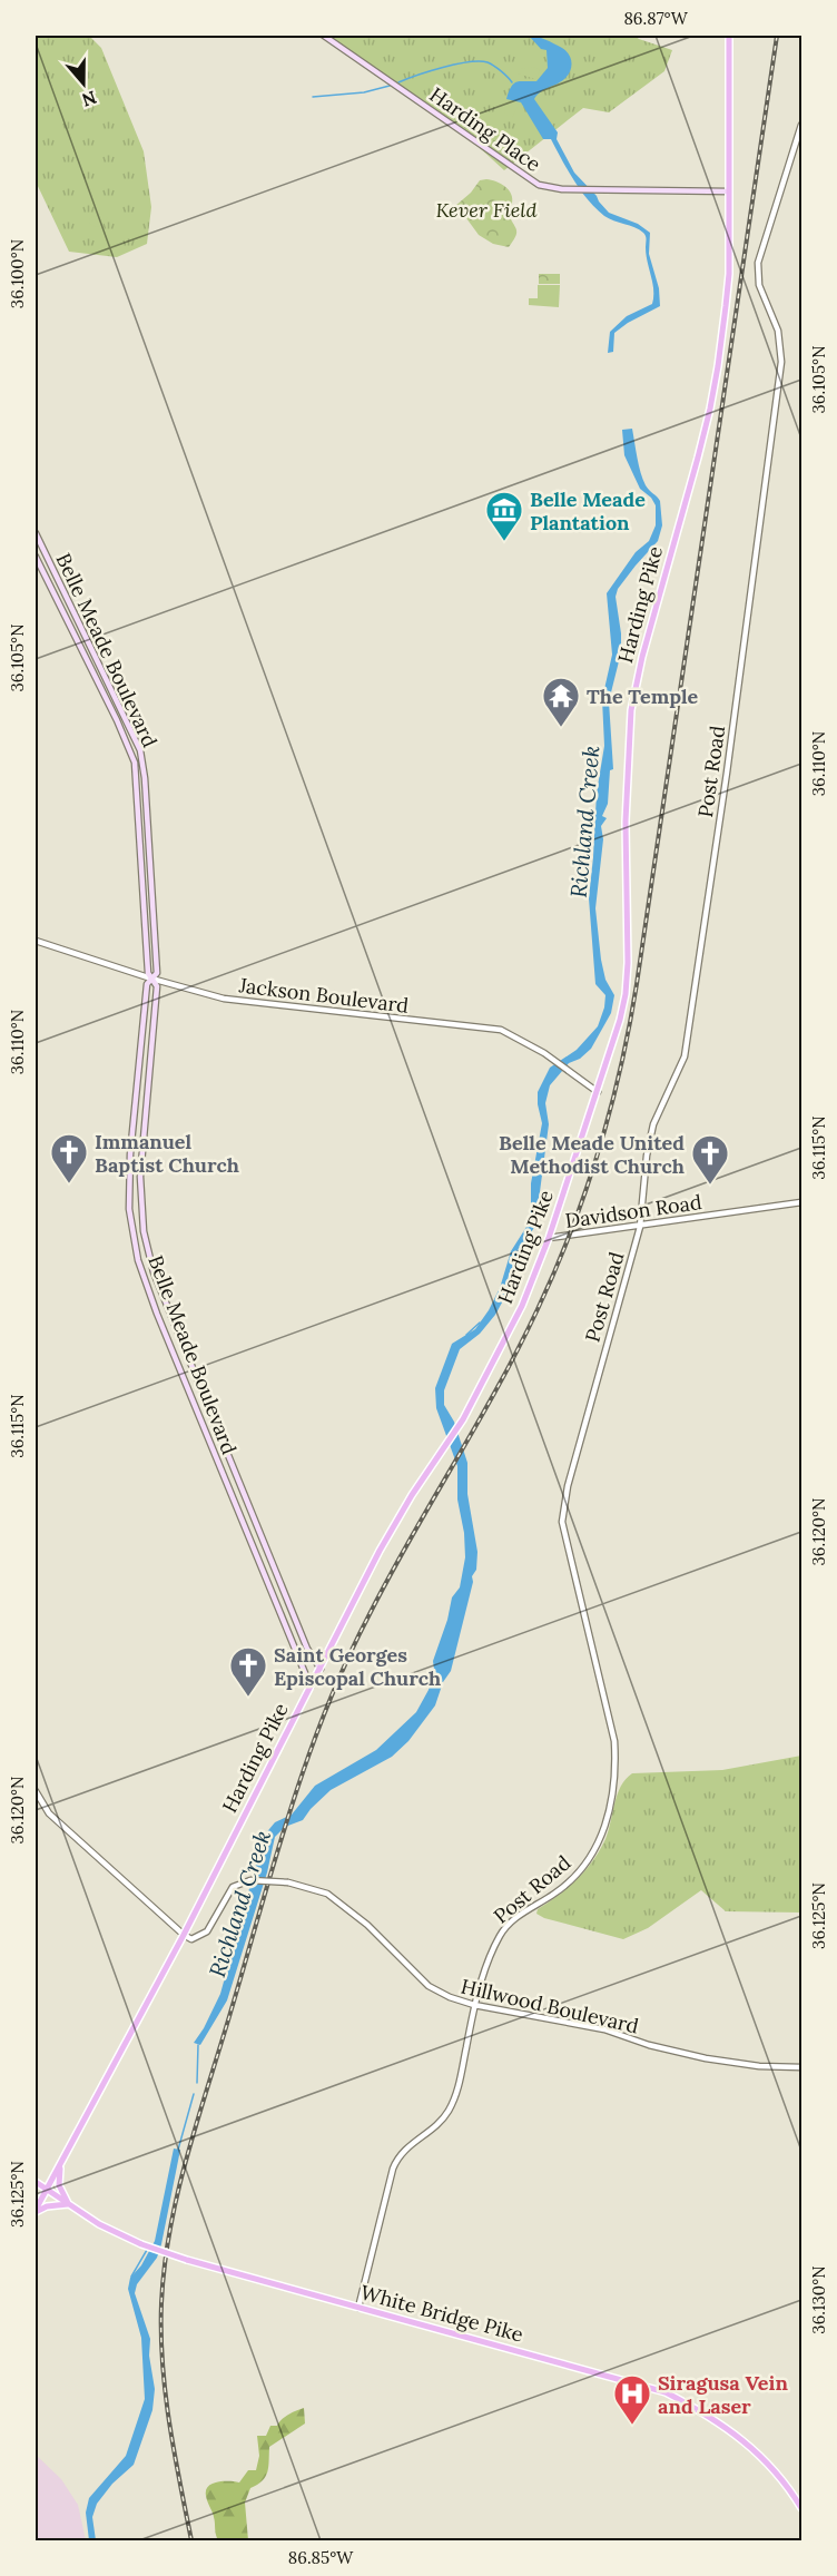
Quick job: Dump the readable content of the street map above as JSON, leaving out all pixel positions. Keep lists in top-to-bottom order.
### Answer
{
  "streets": {
    "main road": [
      "Harding Place",
      "Harding Pike",
      "Belle Meade Boulevard",
      "White Bridge Pike"
    ],
    "street": [
      "Post Road",
      "Jackson Boulevard",
      "Davidson Road",
      "Hillwood Boulevard"
    ]
  },
  "crossings": [
    ["Harding Place", "Harding Pike"],
    ["Harding Pike", "Belle Meade Boulevard"],
    ["Harding Pike", "Jackson Boulevard"],
    ["Harding Pike", "Davidson Road"],
    ["Harding Pike", "Hillwood Boulevard"],
    ["Harding Pike", "White Bridge Pike"],
    ["Belle Meade Boulevard", "Jackson Boulevard"],
    ["Post Road", "Davidson Road"],
    ["Post Road", "Hillwood Boulevard"],
    ["Post Road", "White Bridge Pike"]
  ],
  "water": ["Richland Creek"],
  "parks": ["Kever Field"],
  "places": {
    "museum": ["Belle Meade Plantation"],
    "temple": ["The Temple"],
    "church": ["Immanuel Baptist Church", "Belle Meade United Methodist Church", "Saint Georges Episcopal Church"],
    "hospital": ["Siragusa Vein and Laser"]
  },
  "north": "bottom",
  "coordinates": [
    "86.87°W",
    "36.100°N",
    "36.105°N",
    "36.110°N",
    "36.115°N",
    "36.120°N",
    "36.125°N",
    "36.130°N",
    "86.85°W"
  ]
}
